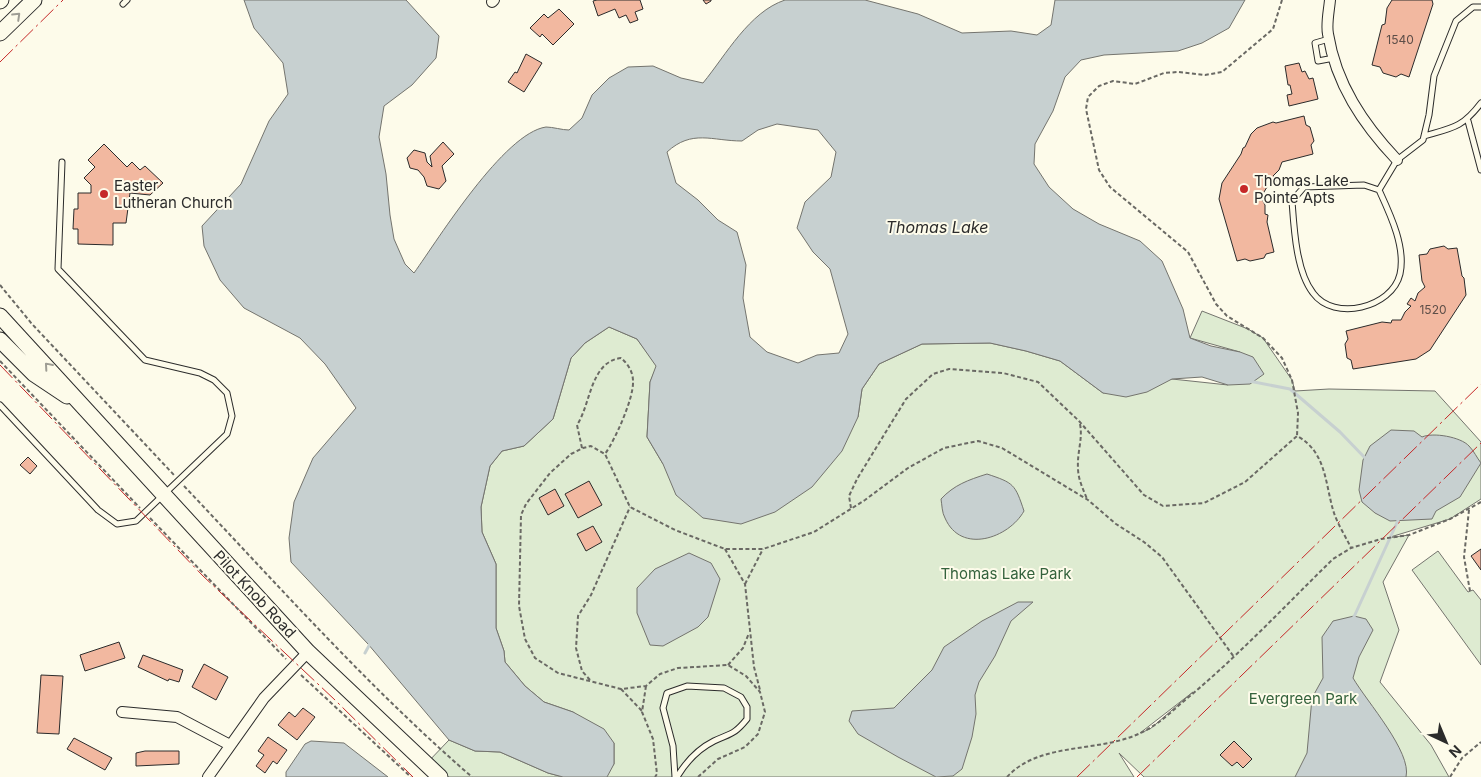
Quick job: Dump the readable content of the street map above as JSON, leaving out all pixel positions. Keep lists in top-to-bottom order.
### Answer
{
  "streets": {
    "main road": ["Pilot Knob Road"]
  },
  "water": ["Thomas Lake"],
  "parks": ["Thomas Lake Park", "Evergreen Park"],
  "places": ["Thomas Lake Pointe Apts", "Easter Lutheran Church"],
  "house_numbers": ["1540", "1520"],
  "north": "bottom right"
}
